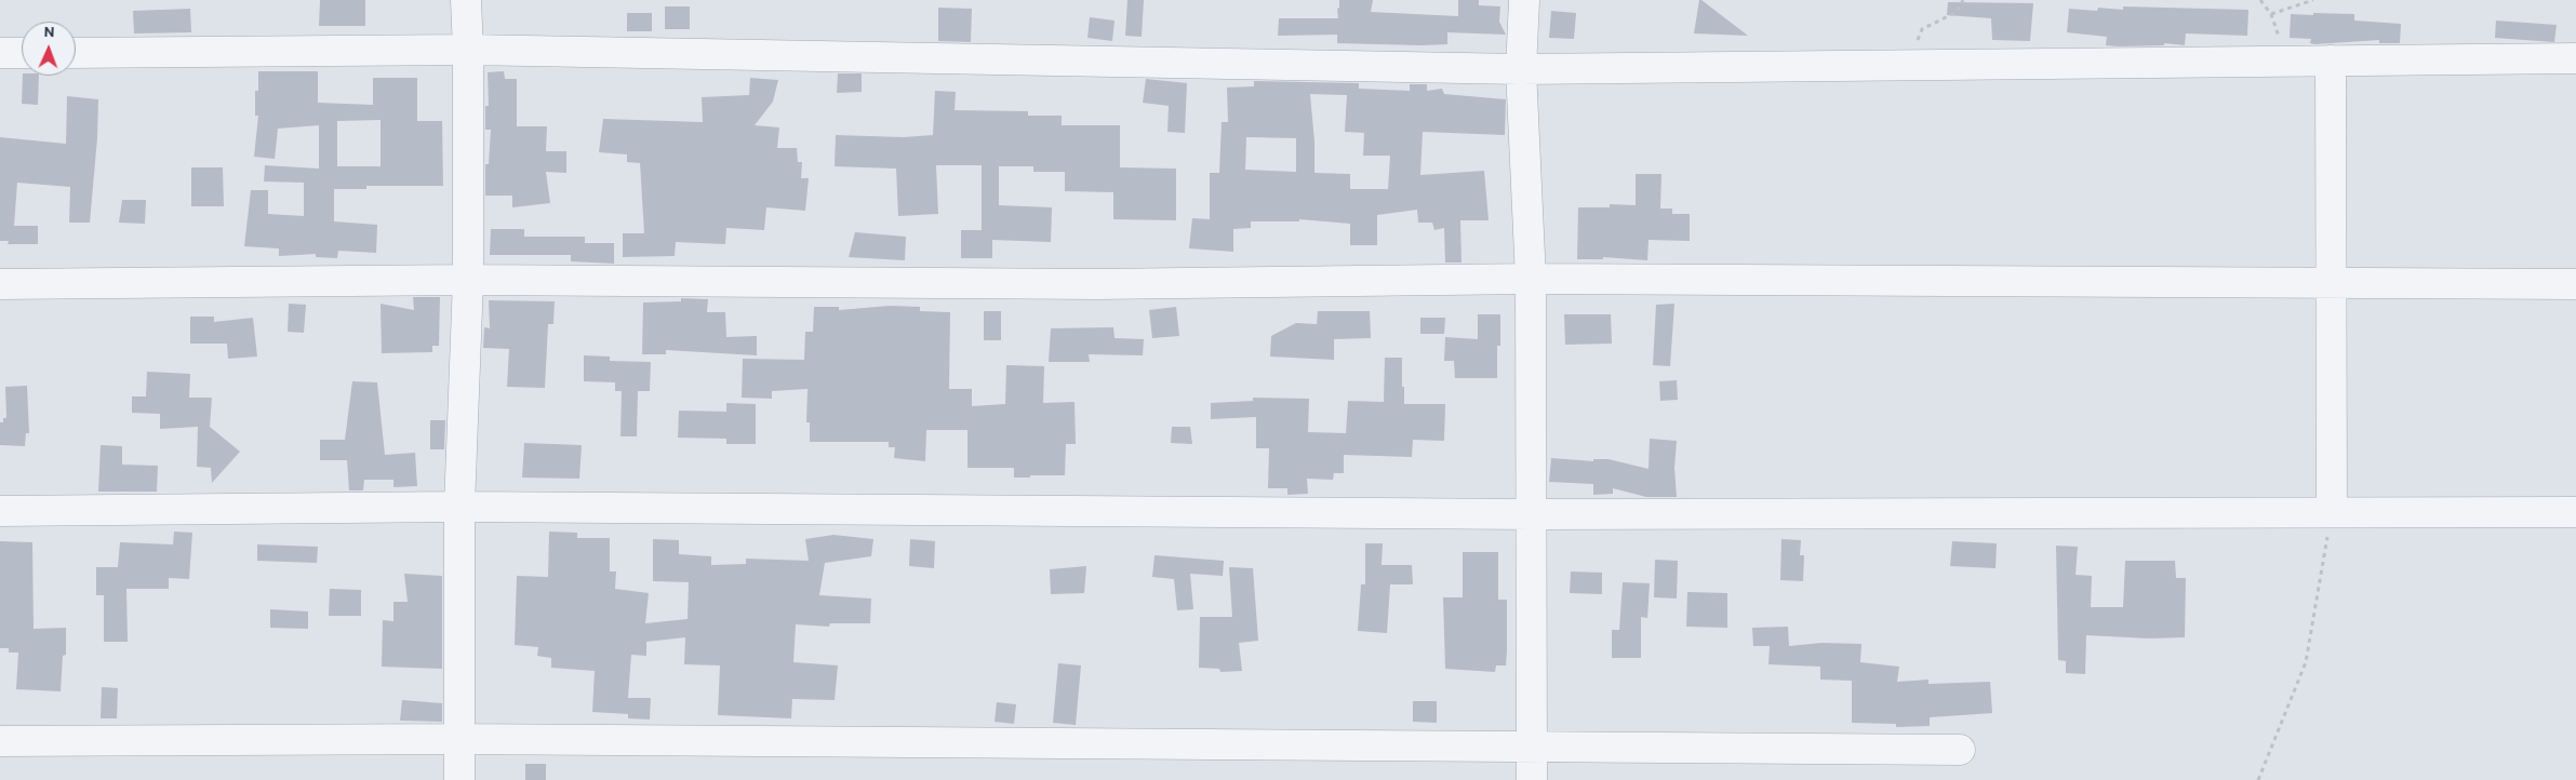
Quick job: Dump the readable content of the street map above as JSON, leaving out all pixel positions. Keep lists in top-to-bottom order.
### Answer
{
  "north": "top"
}
